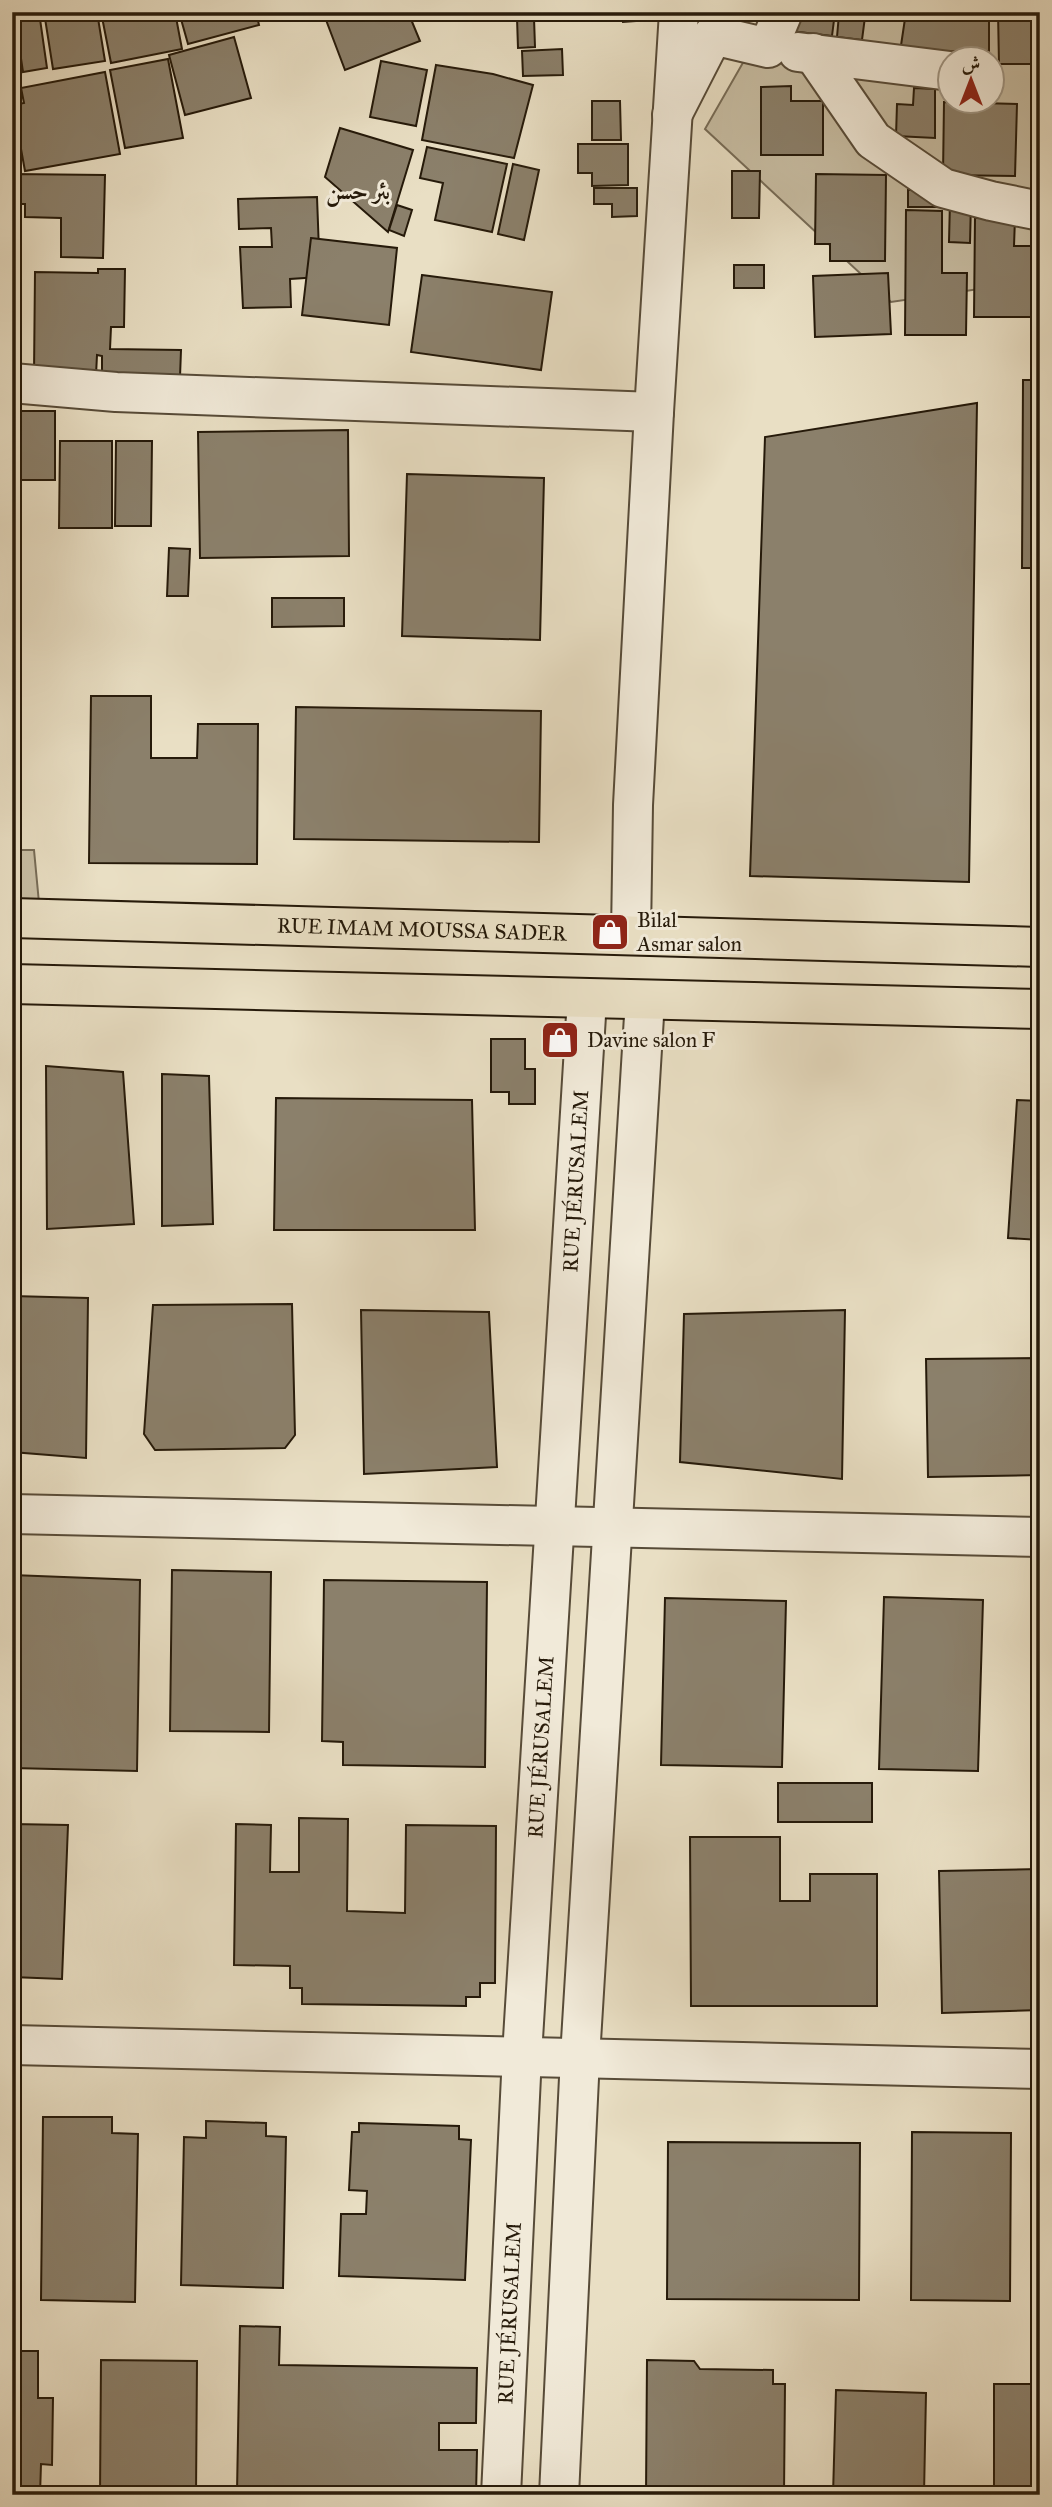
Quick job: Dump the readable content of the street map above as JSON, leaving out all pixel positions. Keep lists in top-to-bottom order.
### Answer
{
  "streets": {
    "main road": ["RUE IMAM MOUSSA SADER"],
    "street": ["RUE JÉRUSALEM"]
  },
  "districts": ["بئر حسن"],
  "places": {
    "shop": ["Bilal Asmar salon", "Davine salon F"]
  },
  "north": "top"
}
